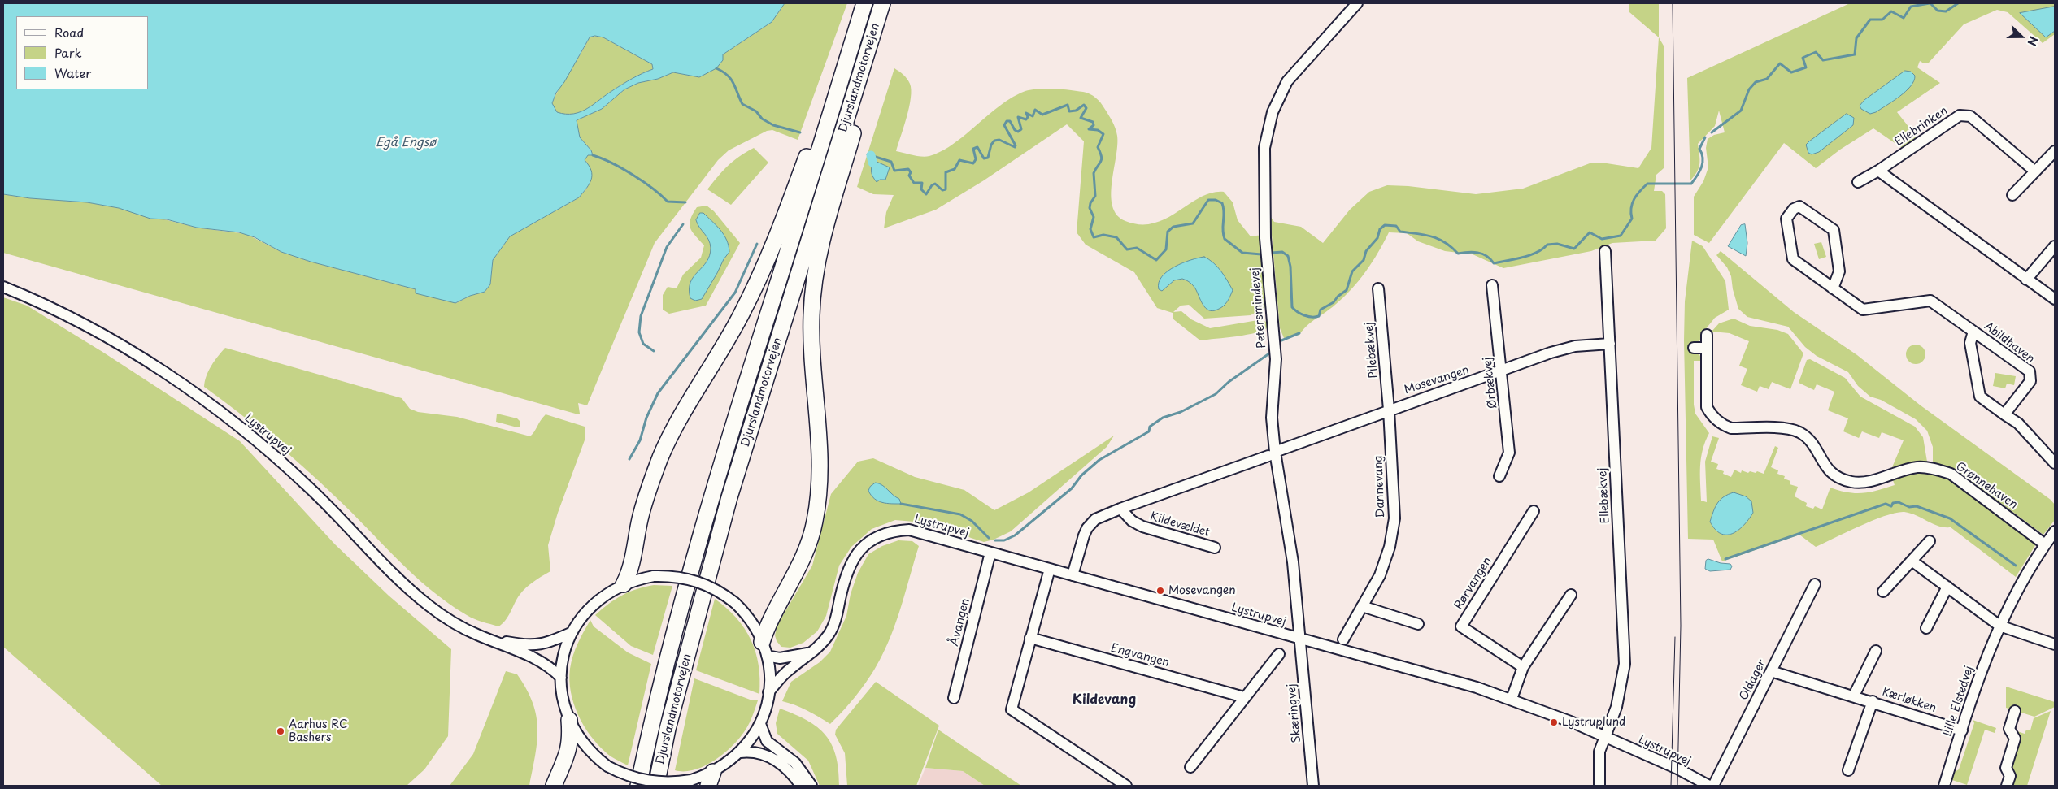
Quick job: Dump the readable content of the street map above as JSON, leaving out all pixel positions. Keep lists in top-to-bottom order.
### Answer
{
  "streets": {
    "highway": ["Djurslandmotorvejen"],
    "street": [
      "Ellebrinken",
      "Petersmindevej",
      "Abildhaven",
      "Pilebækvej",
      "Mosevangen",
      "Ørbækvej",
      "Lystrupvej",
      "Grønnehaven",
      "Dannevang",
      "Ellebækvej",
      "Kildevældet",
      "Rørvangen",
      "Åvangen",
      "Engvangen",
      "Oldager",
      "Kærløkken",
      "Lille Elstedvej",
      "Skæringvej"
    ]
  },
  "crossings": [
    ["Petersmindevej", "Mosevangen"],
    ["Petersmindevej", "Lystrupvej"],
    ["Petersmindevej", "Skæringvej"],
    ["Pilebækvej", "Mosevangen"],
    ["Pilebækvej", "Dannevang"],
    ["Mosevangen", "Ørbækvej"],
    ["Mosevangen", "Lystrupvej"],
    ["Mosevangen", "Dannevang"],
    ["Mosevangen", "Ellebækvej"],
    ["Mosevangen", "Kildevældet"],
    ["Lystrupvej", "Ellebækvej"],
    ["Lystrupvej", "Åvangen"],
    ["Lystrupvej", "Skæringvej"],
    ["Grønnehaven", "Lille Elstedvej"],
    ["Oldager", "Kærløkken"],
    ["Kærløkken", "Lille Elstedvej"]
  ],
  "districts": ["Kildevang"],
  "water": ["Egå Engsø"],
  "places": ["Mosevangen", "Lystruplund", "Aarhus RC Bashers"],
  "legend": ["Road", "Park", "Water"],
  "north": "right"
}
